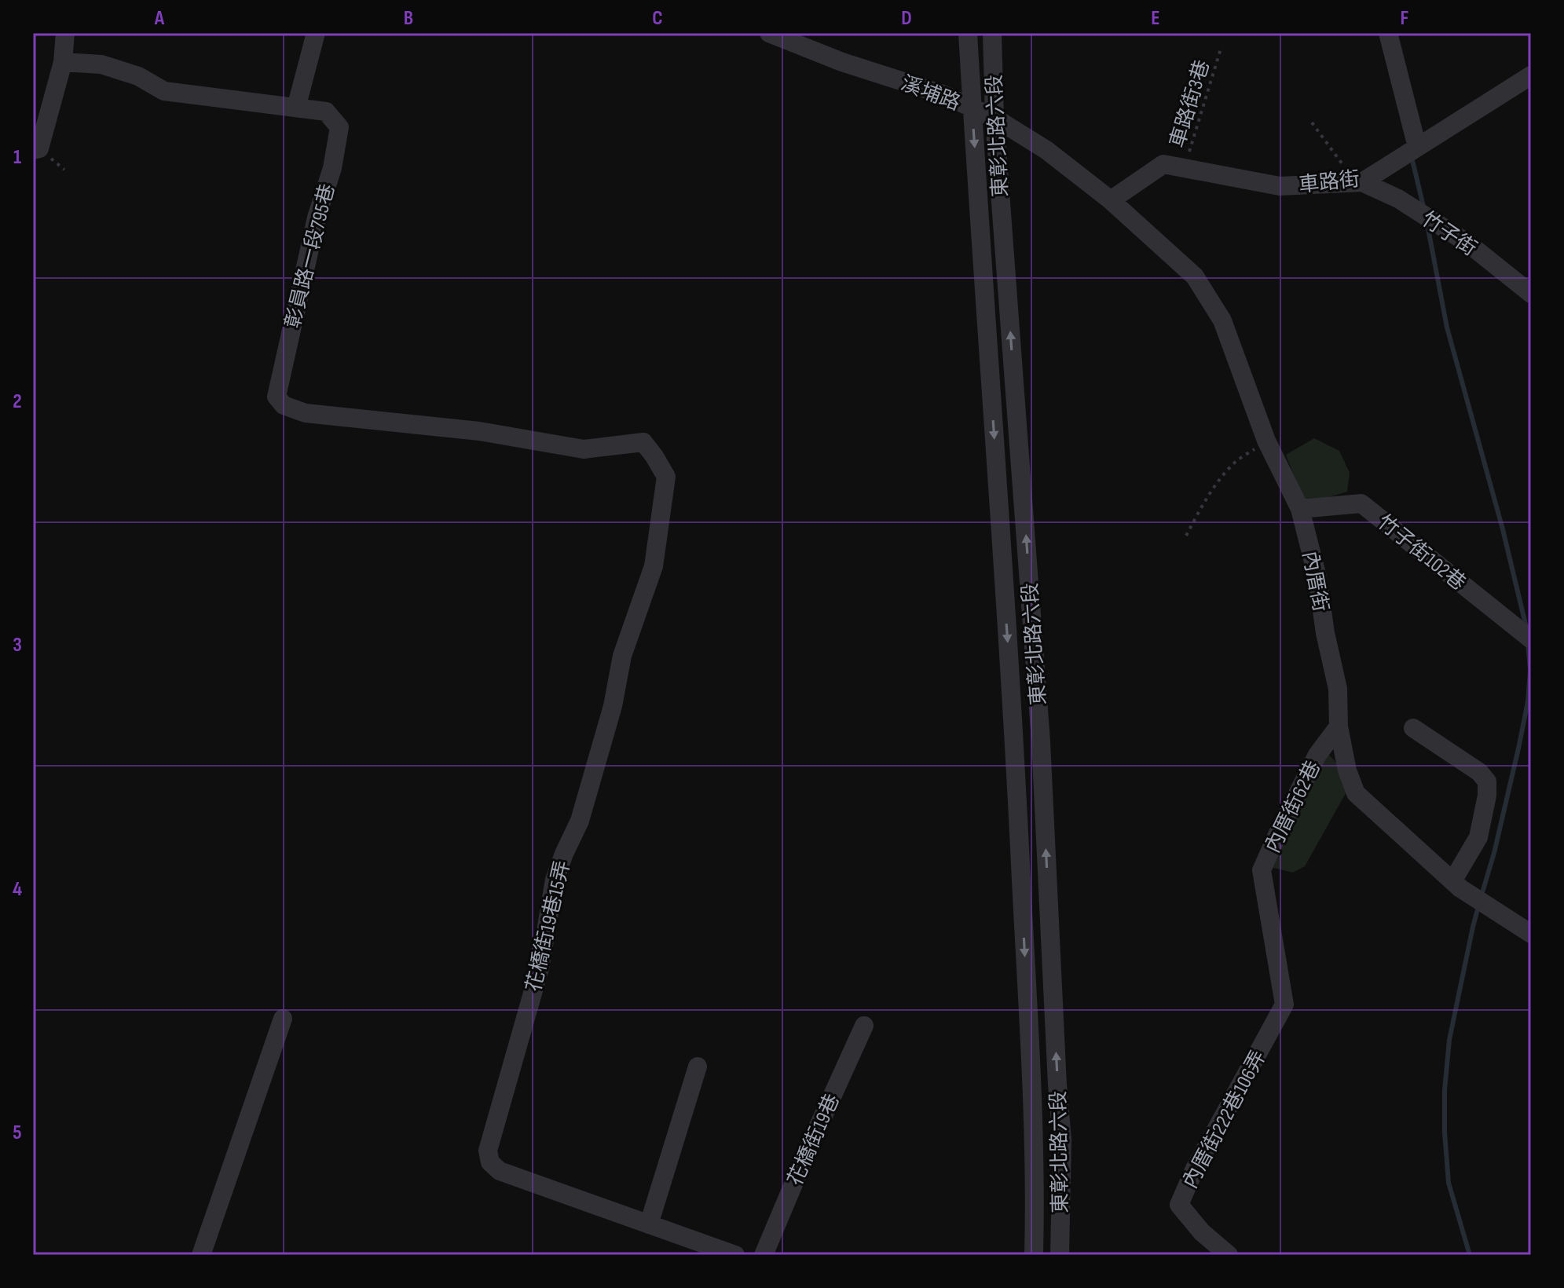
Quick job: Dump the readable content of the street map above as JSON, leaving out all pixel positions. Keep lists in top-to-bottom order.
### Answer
{
  "streets": {
    "street": [
      "溪埔路",
      "東彰北路六段",
      "車路街",
      "竹子街",
      "彰員路一段795巷",
      "竹子街102巷",
      "內厝街",
      "內厝街62巷",
      "花橋街19巷15弄",
      "內厝街222巷106弄",
      "花橋街19巷"
    ],
    "path": ["車路街3巷"]
  },
  "crossings": [
    ["溪埔路", "東彰北路六段"],
    ["溪埔路", "車路街"],
    ["溪埔路", "內厝街"],
    ["車路街3巷", "車路街"],
    ["車路街", "竹子街"],
    ["車路街", "內厝街"],
    ["彰員路一段795巷", "花橋街19巷15弄"],
    ["竹子街102巷", "內厝街"],
    ["內厝街", "內厝街62巷"],
    ["內厝街62巷", "內厝街222巷106弄"]
  ],
  "grid": {
    "columns": [
      "A",
      "B",
      "C",
      "D",
      "E",
      "F"
    ],
    "rows": [
      "1",
      "2",
      "3",
      "4",
      "5"
    ]
  }
}
